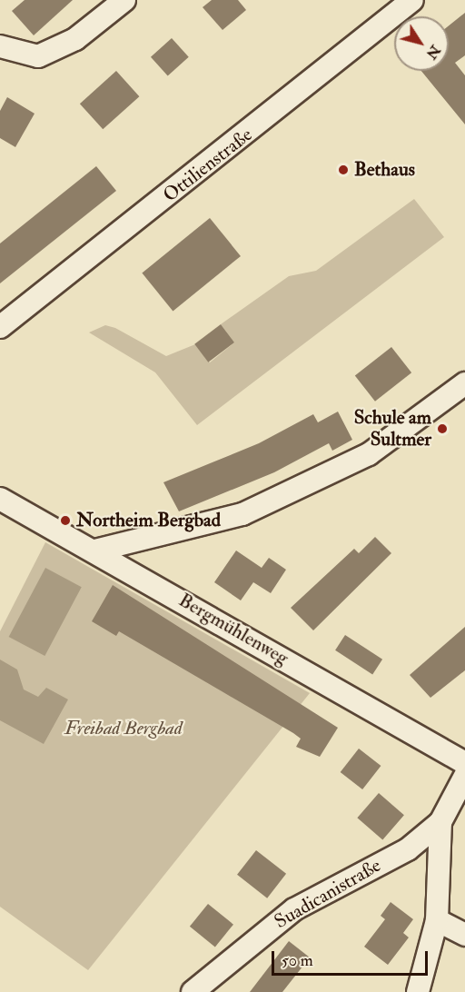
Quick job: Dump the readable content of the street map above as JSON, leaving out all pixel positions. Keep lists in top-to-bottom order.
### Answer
{
  "streets": {
    "street": ["Ottilienstraße", "Bergmühlenweg", "Suadicanistraße"]
  },
  "parks": ["Freibad Bergbad"],
  "places": ["Bethaus", "Schule am Sultmer", "Northeim Bergbad"],
  "scale_bar": "50 m",
  "north": "bottom right"
}
